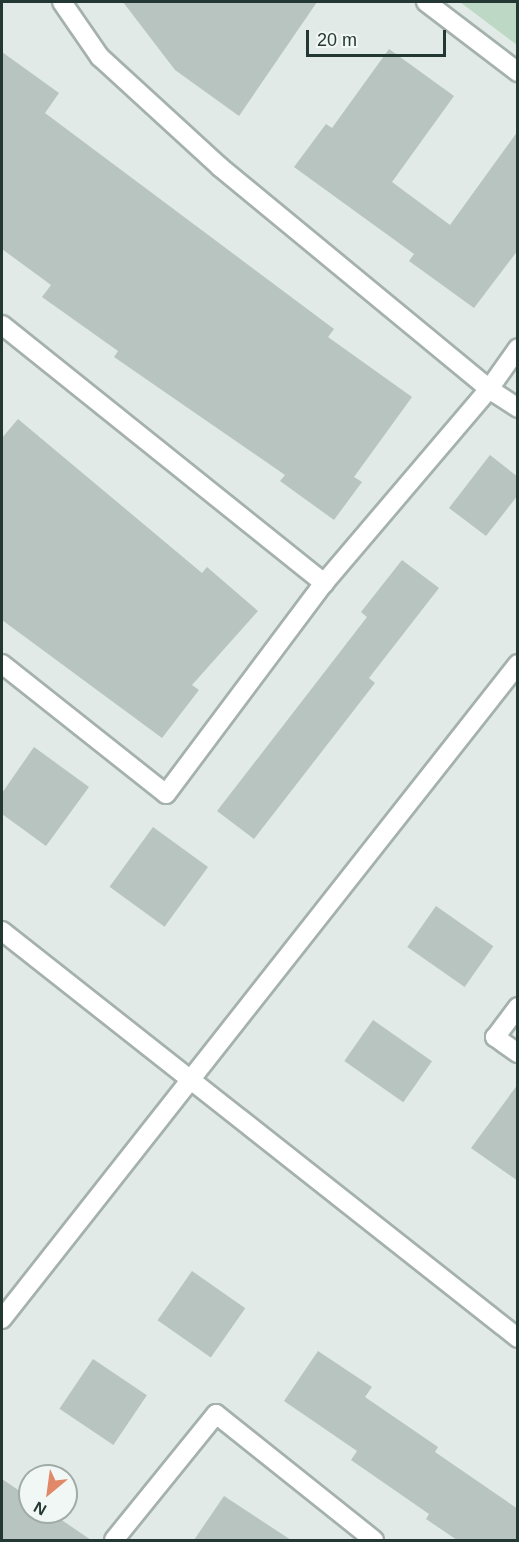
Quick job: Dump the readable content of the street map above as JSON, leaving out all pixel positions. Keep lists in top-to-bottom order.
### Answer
{
  "scale_bar": "20 m",
  "north": "bottom left"
}
